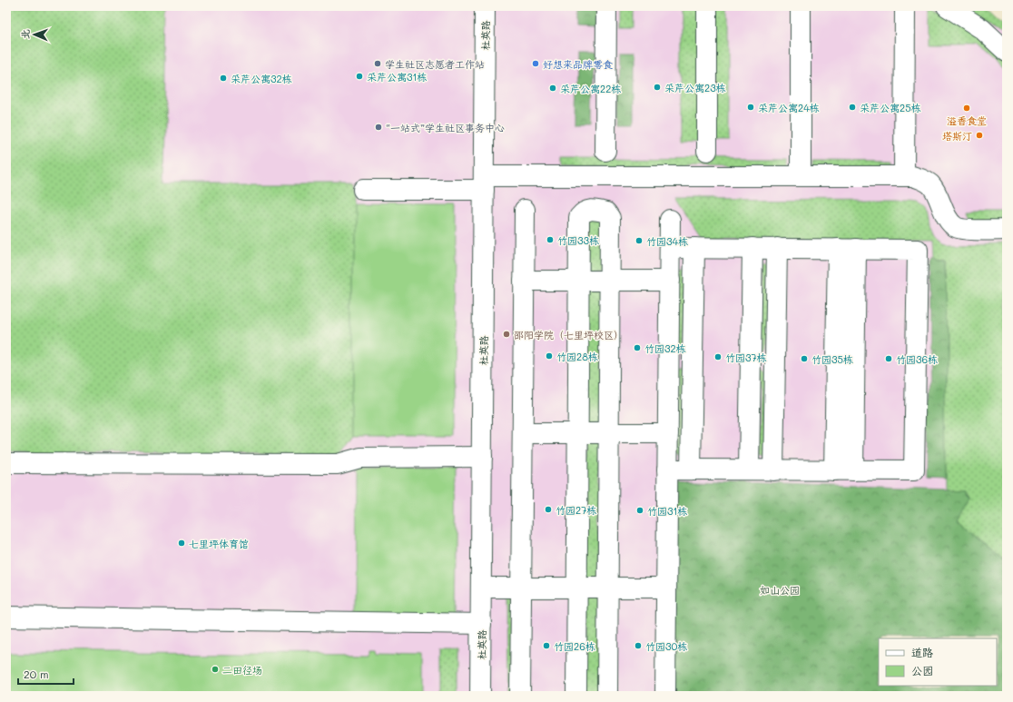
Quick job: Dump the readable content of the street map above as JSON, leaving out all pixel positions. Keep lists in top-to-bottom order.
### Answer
{
  "streets": {
    "street": ["杜英路"]
  },
  "parks": ["如山公园"],
  "places": [
    "学生社区志愿者工作站",
    "好想来品牌零食",
    "采芹公寓31栋",
    "采芹公寓32栋",
    "采芹公寓23栋",
    "采芹公寓22栋",
    "采芹公寓24栋",
    "采芹公寓25栋",
    "溢香食堂",
    "“一站式”学生社区事务中心",
    "塔斯汀",
    "竹园33栋",
    "竹园34栋",
    "邵阳学院（七里坪校区）",
    "竹园32栋",
    "竹园28栋",
    "竹园37栋",
    "竹园35栋",
    "竹园36栋",
    "竹园27栋",
    "竹园31栋",
    "七里坪体育馆",
    "竹园26栋",
    "竹园30栋",
    "二田径场"
  ],
  "legend": ["道路", "公园"],
  "scale_bar": "20 m",
  "north": "left"
}
